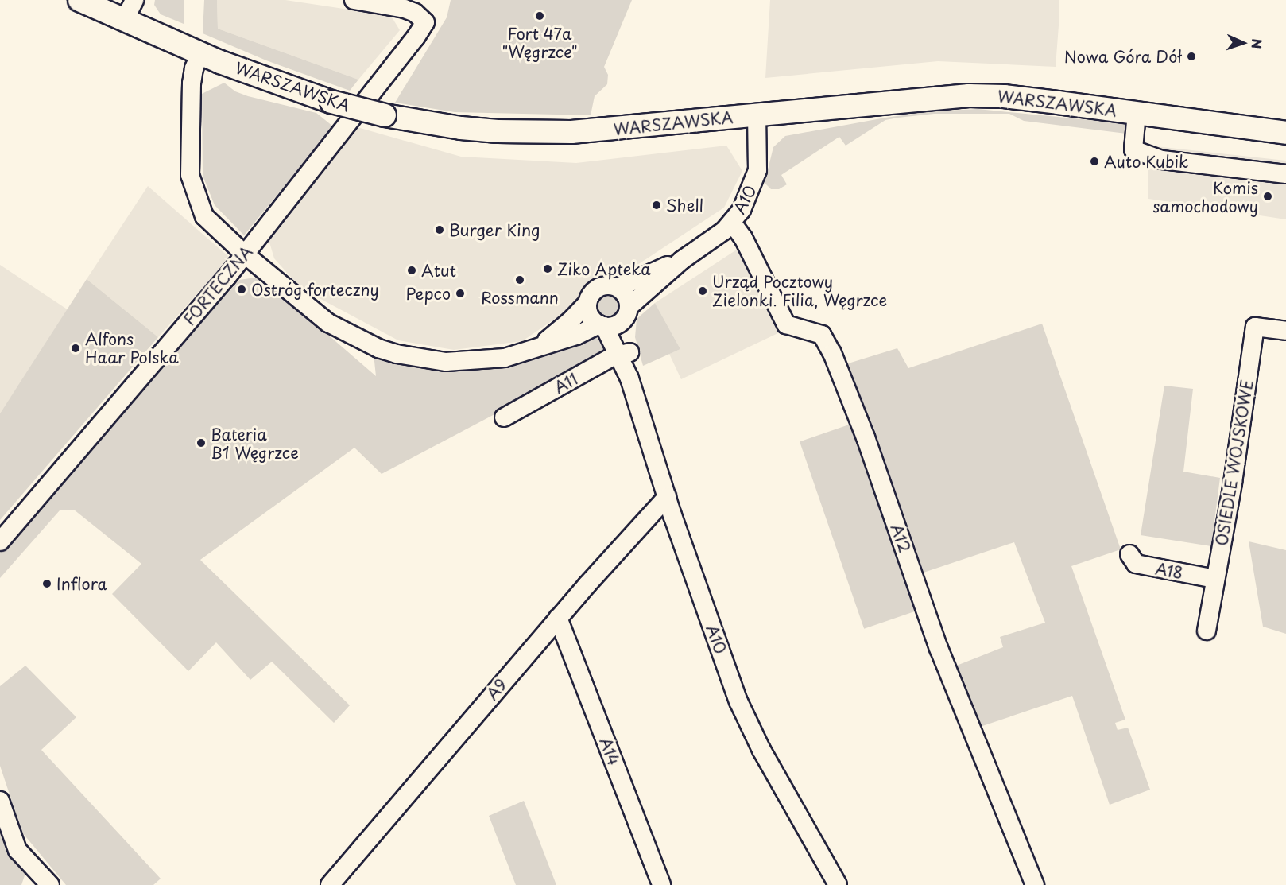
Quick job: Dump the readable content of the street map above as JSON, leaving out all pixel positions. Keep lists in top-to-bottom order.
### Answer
{
  "streets": {
    "main road": ["WARSZAWSKA"],
    "street": [
      "A10",
      "FORTECZNA",
      "A11",
      "OSIEDLE WOJSKOWE",
      "A12",
      "A18",
      "A9",
      "A14"
    ]
  },
  "crossings": [
    ["WARSZAWSKA", "A10"],
    ["A10", "A11"],
    ["A10", "A12"],
    ["A10", "A9"],
    ["OSIEDLE WOJSKOWE", "A18"],
    ["A9", "A14"]
  ],
  "places": [
    "Fort 47a \"Węgrzce\"",
    "Nowa Góra Dół",
    "Auto Kubik",
    "Komis samochodowy",
    "Shell",
    "Burger King",
    "Ziko Apteka",
    "Atut",
    "Rossmann",
    "Ostróg forteczny",
    "Urząd Pocztowy Zielonki. Filia, Węgrzce",
    "Pepco",
    "Alfons Haar Polska",
    "Bateria B1 Węgrzce",
    "Inflora"
  ],
  "north": "right"
}
